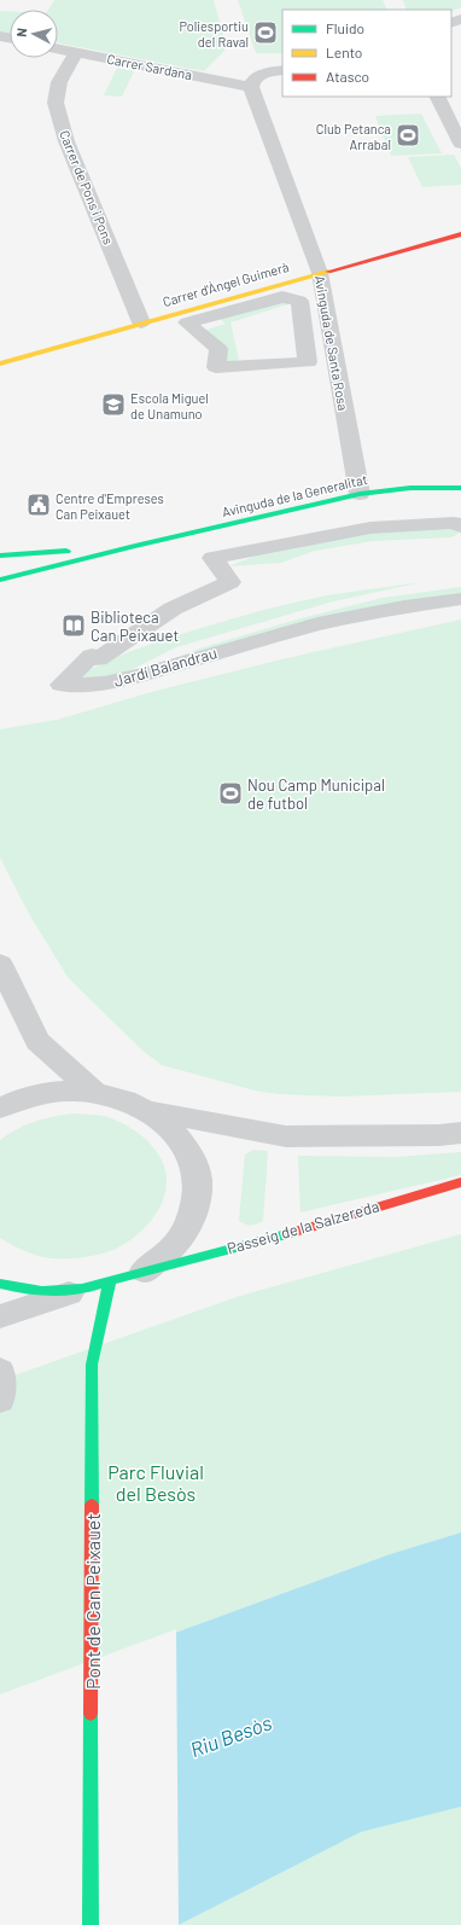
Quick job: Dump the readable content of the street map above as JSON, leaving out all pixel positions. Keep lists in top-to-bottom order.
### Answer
{
  "streets": {
    "street": [
      "Carrer Sardana",
      "Carrer de Pons i Pons",
      "Carrer d'Àngel Guimerà",
      "Avinguda de Santa Rosa",
      "Avinguda de la Generalitat",
      "Jardí Balandrau",
      "Passeig de la Salzereda",
      "Pont de Can Peixauet"
    ]
  },
  "crossings": [
    ["Carrer Sardana", "Carrer de Pons i Pons"],
    ["Carrer Sardana", "Avinguda de Santa Rosa"],
    ["Carrer de Pons i Pons", "Carrer d'Àngel Guimerà"],
    ["Carrer d'Àngel Guimerà", "Avinguda de Santa Rosa"],
    ["Avinguda de Santa Rosa", "Avinguda de la Generalitat"],
    ["Passeig de la Salzereda", "Pont de Can Peixauet"]
  ],
  "water": ["Riu Besòs"],
  "parks": ["Parc Fluvial del Besòs"],
  "places": {
    "sports": ["Poliesportiu del Raval", "Club Petanca Arrabal", "Nou Camp Municipal de futbol"],
    "school or university": ["Escola Miguel de Unamuno"],
    "public building": ["Centre d'Empreses Can Peixauet"],
    "library": ["Biblioteca Can Peixauet"]
  },
  "legend": ["Fluido", "Lento", "Atasco"],
  "north": "left"
}
